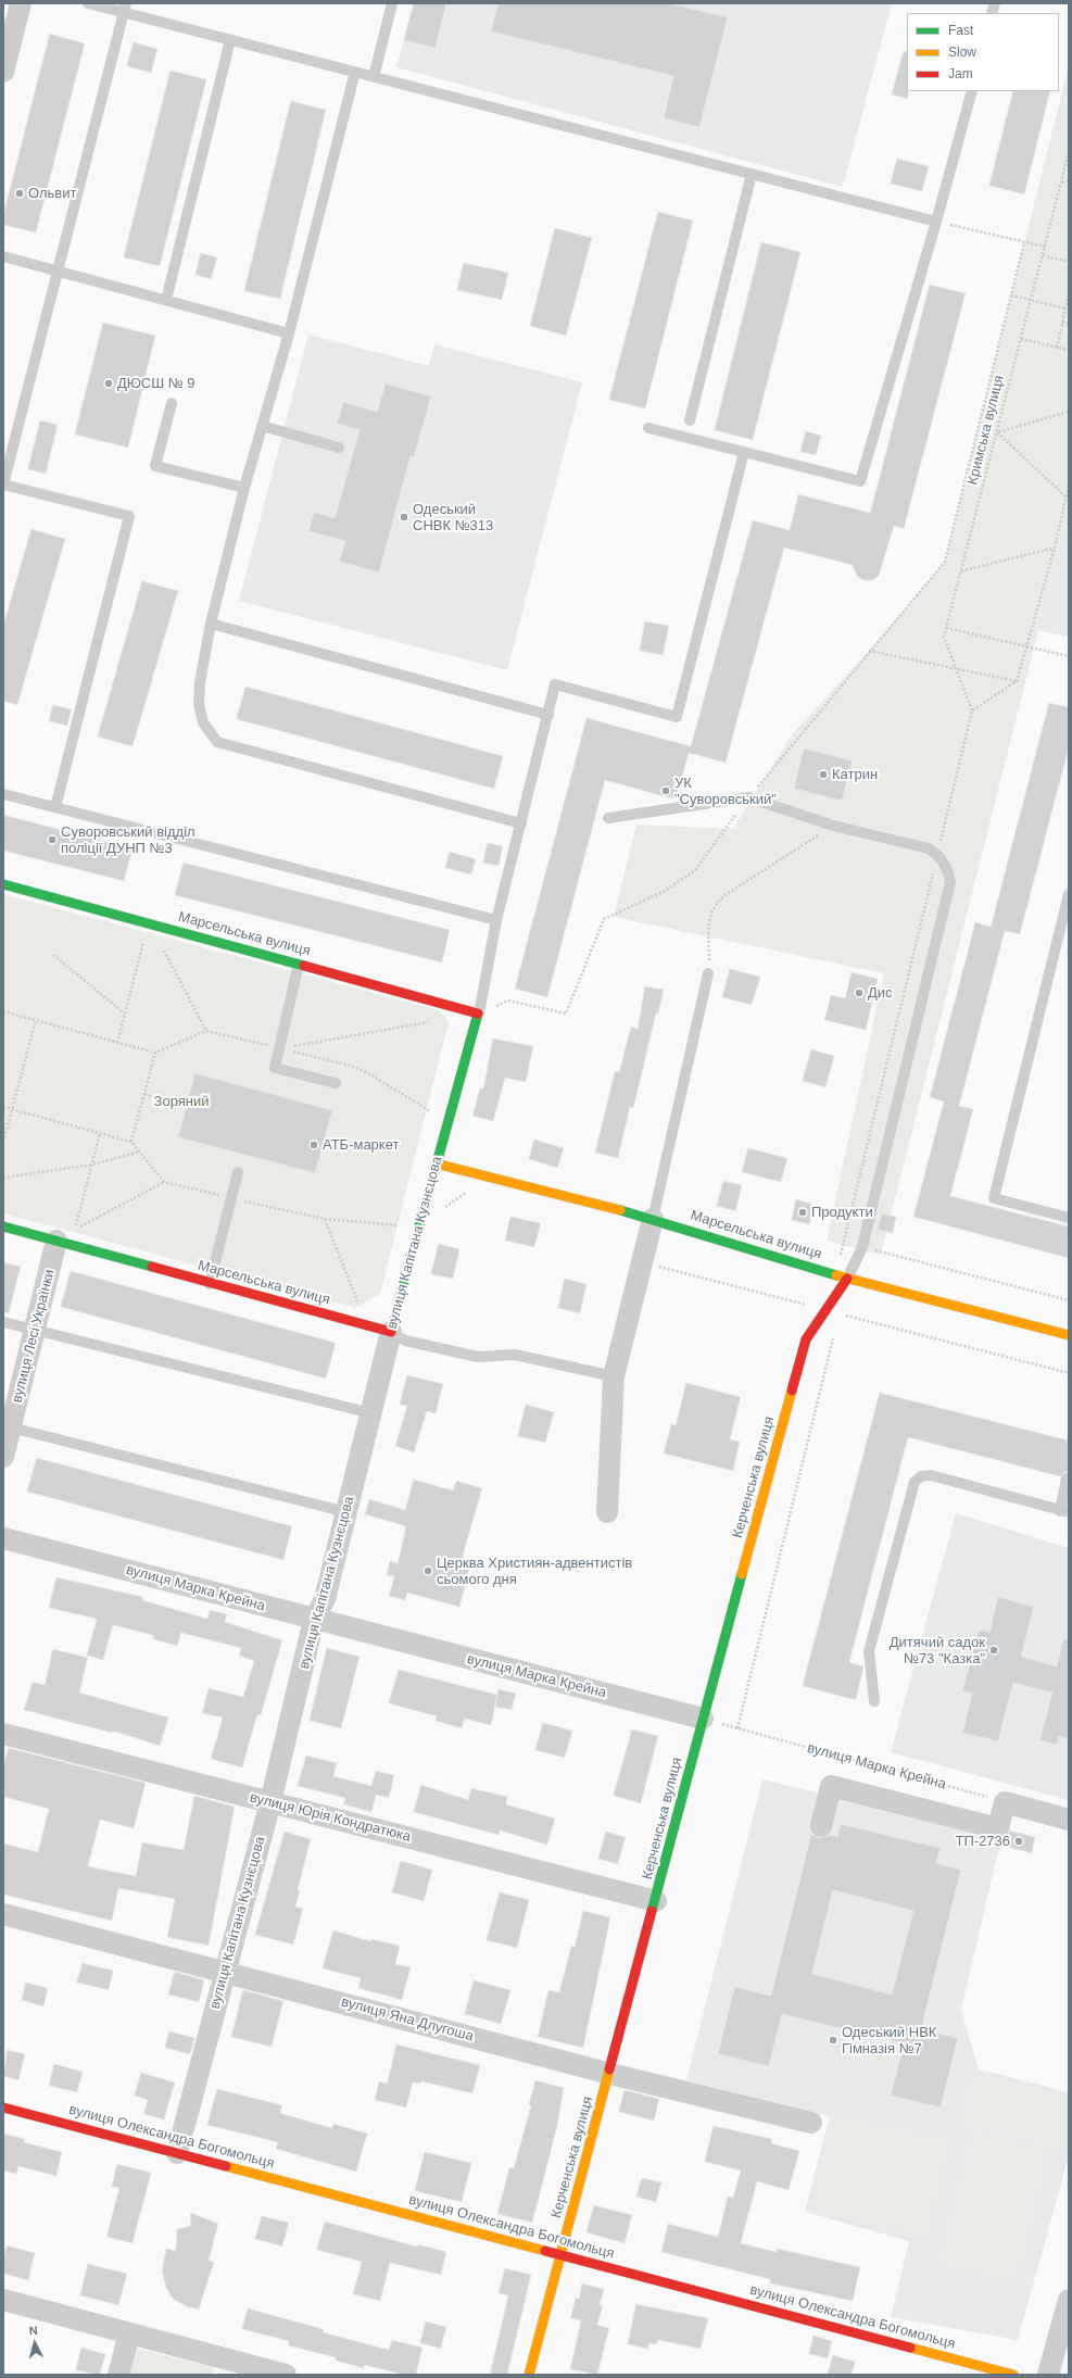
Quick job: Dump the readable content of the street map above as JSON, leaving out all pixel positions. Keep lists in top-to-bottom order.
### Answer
{
  "streets": {
    "street": [
      "Марсельська вулиця",
      "вулиця Капітана Кузнєцова",
      "вулиця Лесі Українки",
      "Керченська вулиця",
      "вулиця Марка Крейна",
      "вулиця Юрія Кондратюка",
      "вулиця Яна Длугоша",
      "вулиця Олександра Богомольця"
    ],
    "path": ["Кримська вулиця"]
  },
  "crossings": [
    ["Марсельська вулиця", "вулиця Капітана Кузнєцова"],
    ["Марсельська вулиця", "вулиця Лесі Українки"],
    ["Марсельська вулиця", "Керченська вулиця"],
    ["вулиця Капітана Кузнєцова", "вулиця Марка Крейна"],
    ["вулиця Капітана Кузнєцова", "вулиця Юрія Кондратюка"],
    ["вулиця Капітана Кузнєцова", "вулиця Яна Длугоша"],
    ["вулиця Капітана Кузнєцова", "вулиця Олександра Богомольця"],
    ["Керченська вулиця", "вулиця Марка Крейна"],
    ["Керченська вулиця", "вулиця Юрія Кондратюка"],
    ["Керченська вулиця", "вулиця Яна Длугоша"],
    ["Керченська вулиця", "вулиця Олександра Богомольця"]
  ],
  "parks": ["Зоряний"],
  "places": [
    "Ольвит",
    "ДЮСШ № 9",
    "Одеський СНВК №313",
    "Катрин",
    "УК \"Суворовський\"",
    "Суворовський відділ поліції ДУНП №3",
    "Дис",
    "АТБ-маркет",
    "Продукти",
    "Церква Християн-адвентистів сьомого дня",
    "Дитячий садок №73 \"Казка\"",
    "ТП-2736",
    "Одеський НВК Гімназія №7"
  ],
  "legend": ["Fast", "Slow", "Jam"],
  "north": "top"
}
